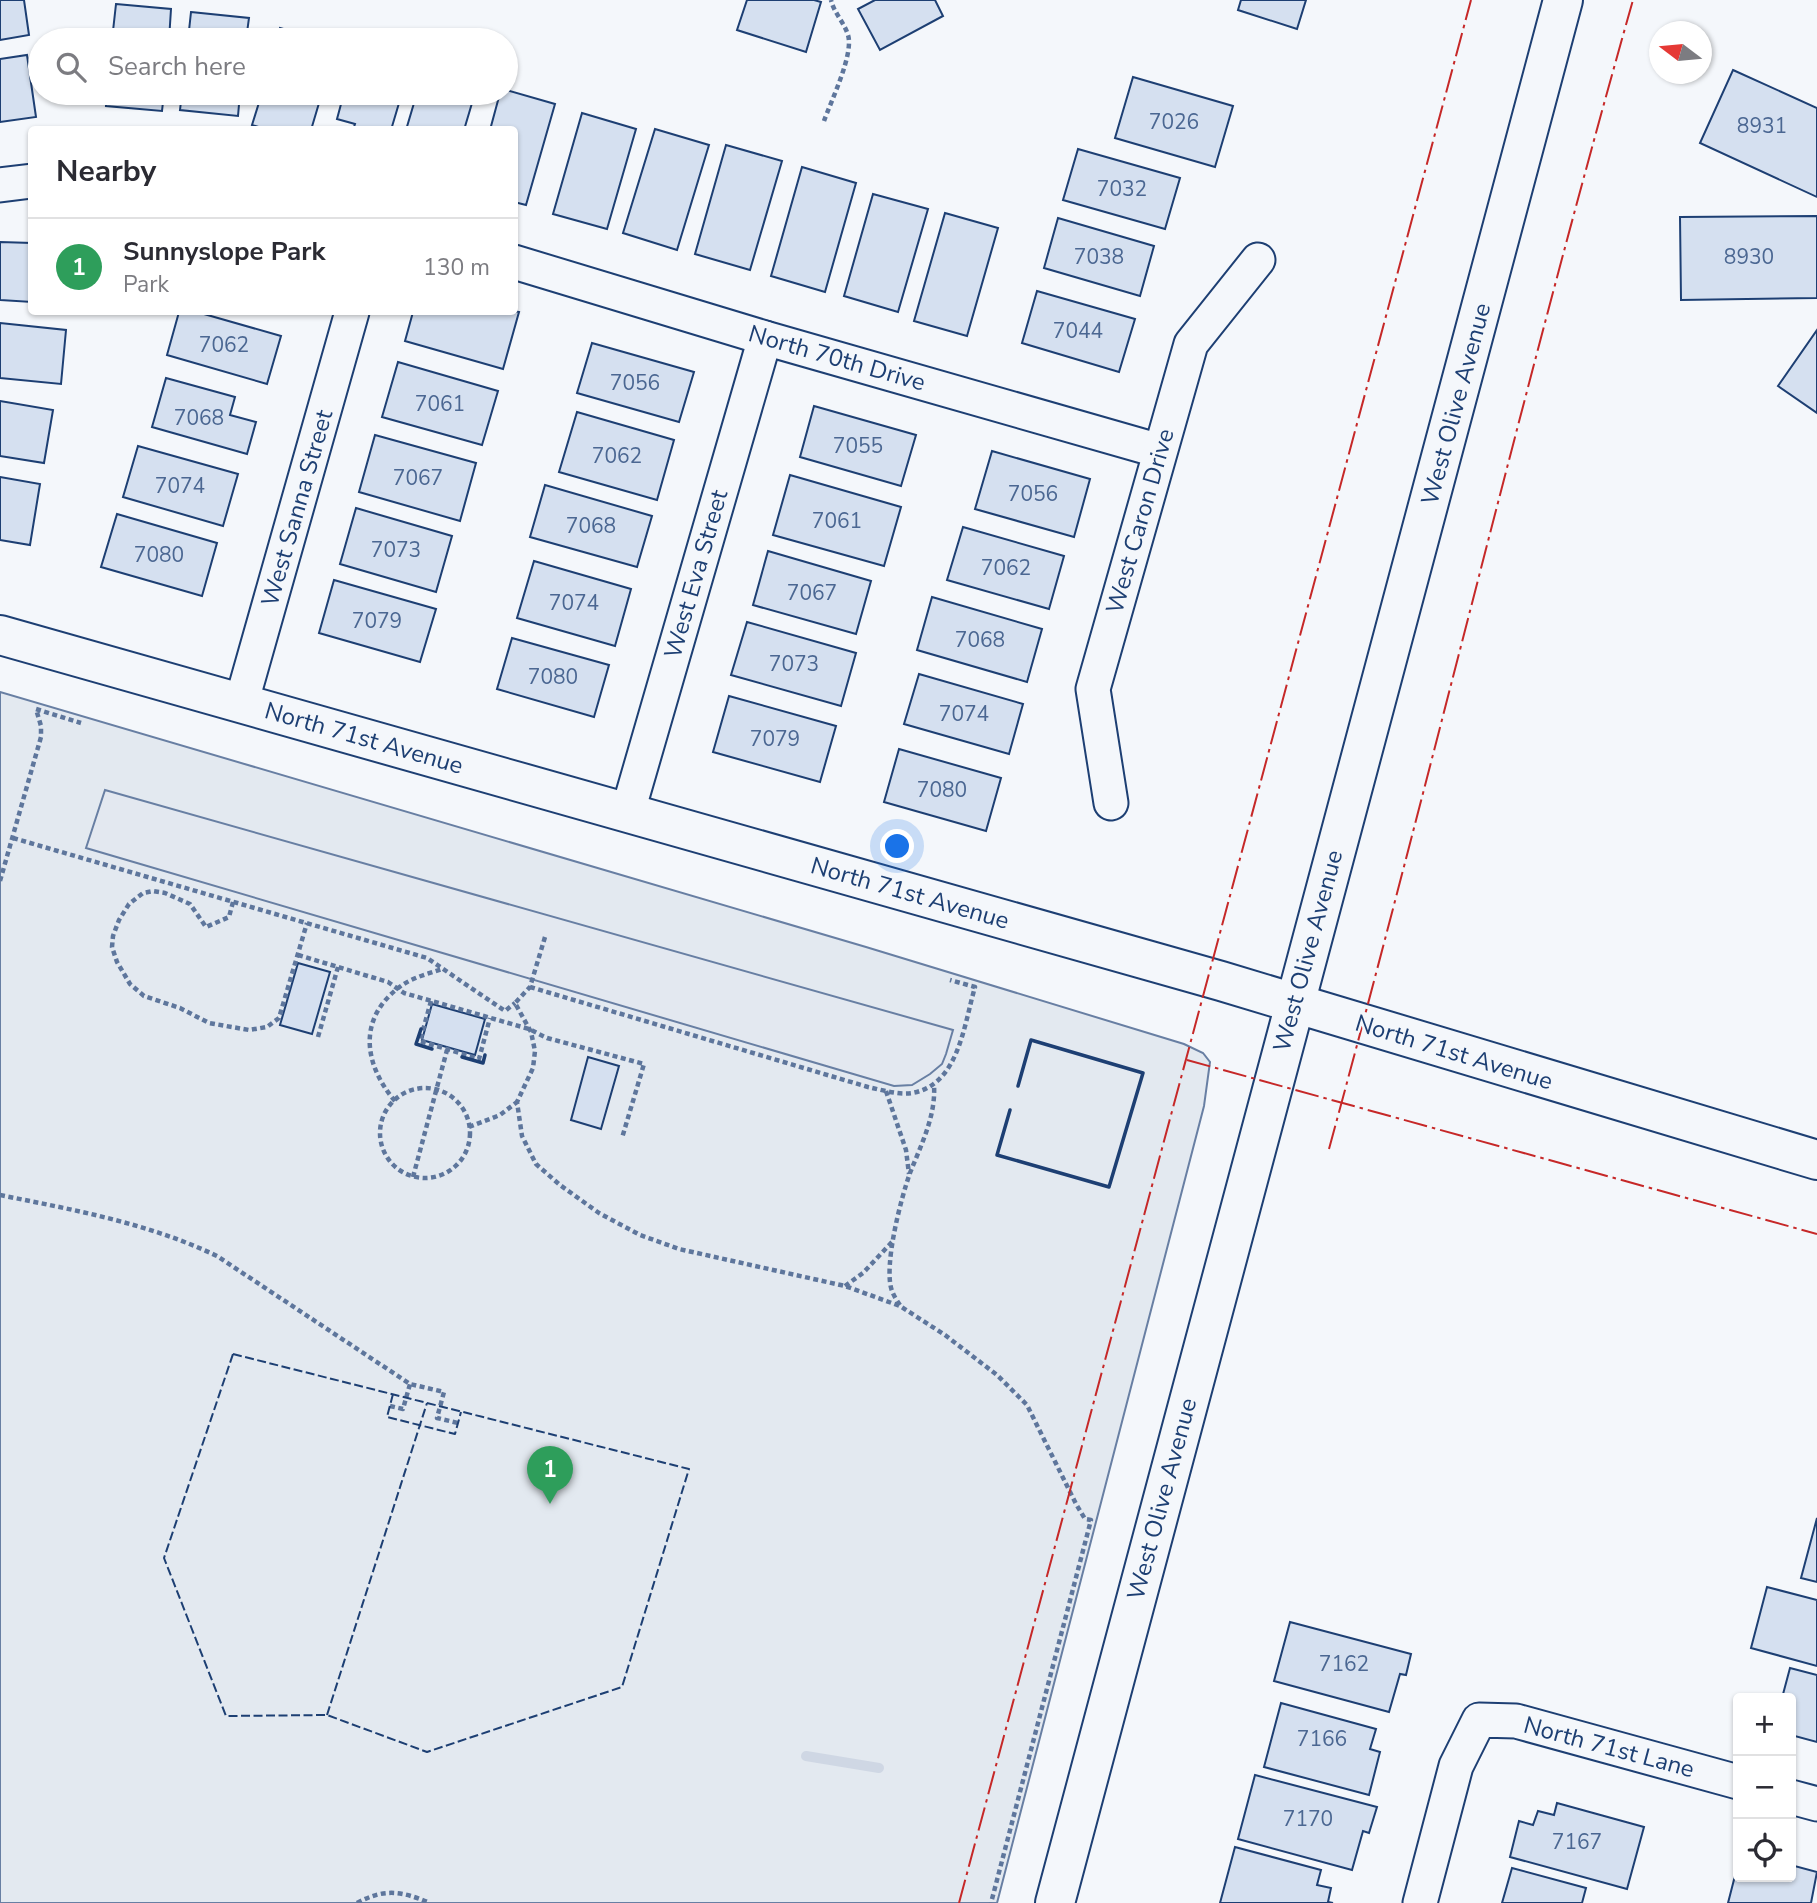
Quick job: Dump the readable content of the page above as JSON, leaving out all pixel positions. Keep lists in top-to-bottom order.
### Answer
{
  "streets": {
    "main road": ["West Olive Avenue", "North 71st Avenue"],
    "street": [
      "North 70th Drive",
      "West Sanna Street",
      "West Caron Drive",
      "West Eva Street",
      "North 71st Lane"
    ]
  },
  "crossings": [
    ["North 70th Drive", "West Caron Drive"],
    ["North 70th Drive", "West Eva Street"],
    ["West Olive Avenue", "North 71st Avenue"],
    ["West Sanna Street", "North 71st Avenue"],
    ["West Eva Street", "North 71st Avenue"]
  ],
  "house_numbers": [
    "7026",
    "8931",
    "7032",
    "7038",
    "8930",
    "7044",
    "7062",
    "7056",
    "7061",
    "7068",
    "7055",
    "7062",
    "7067",
    "7074",
    "7056",
    "7061",
    "7068",
    "7073",
    "7080",
    "7062",
    "7067",
    "7074",
    "7079",
    "7068",
    "7073",
    "7080",
    "7074",
    "7079",
    "7080",
    "7162",
    "7166",
    "7170",
    "7167"
  ],
  "north": "left",
  "page": {
    "search": "Search here",
    "heading": "Nearby",
    "list": [
      {
        "mark": "1",
        "name": "Sunnyslope Park",
        "note": "Park",
        "value": "130 m"
      }
    ],
    "pins": "1",
    "map_buttons": ["+", "−"]
  }
}
